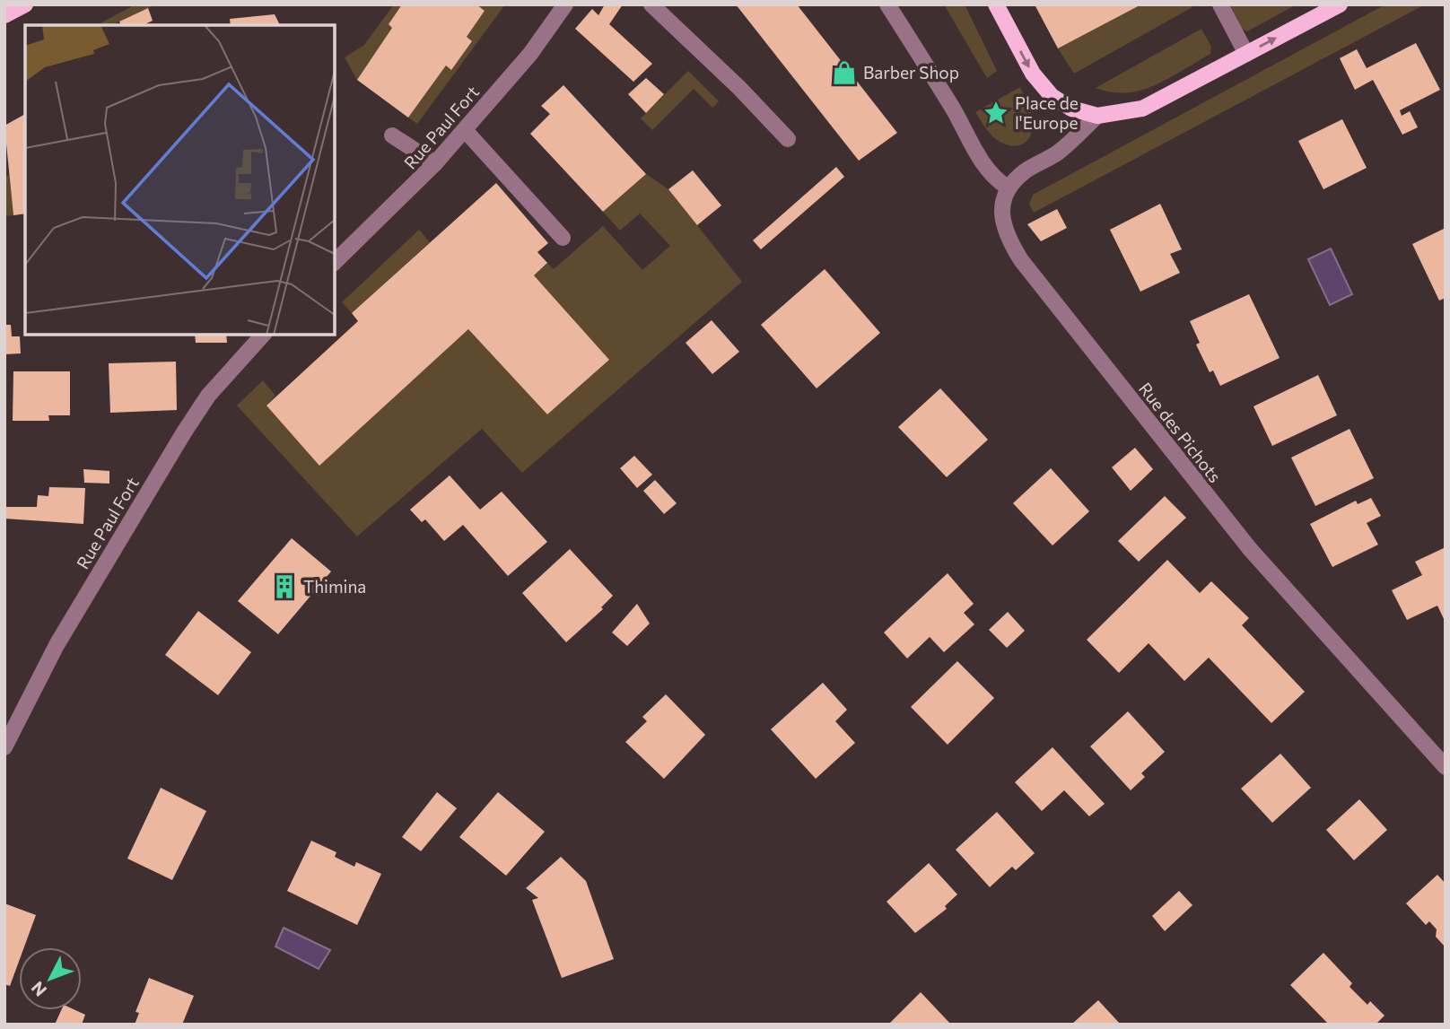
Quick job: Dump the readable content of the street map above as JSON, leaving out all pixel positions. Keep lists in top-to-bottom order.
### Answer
{
  "streets": {
    "street": ["Rue Paul Fort", "Rue des Pichots"]
  },
  "places": {
    "shop": ["Barber Shop"],
    "place": ["Place de l'Europe"],
    "building": ["Thimina"]
  },
  "north": "bottom left"
}
